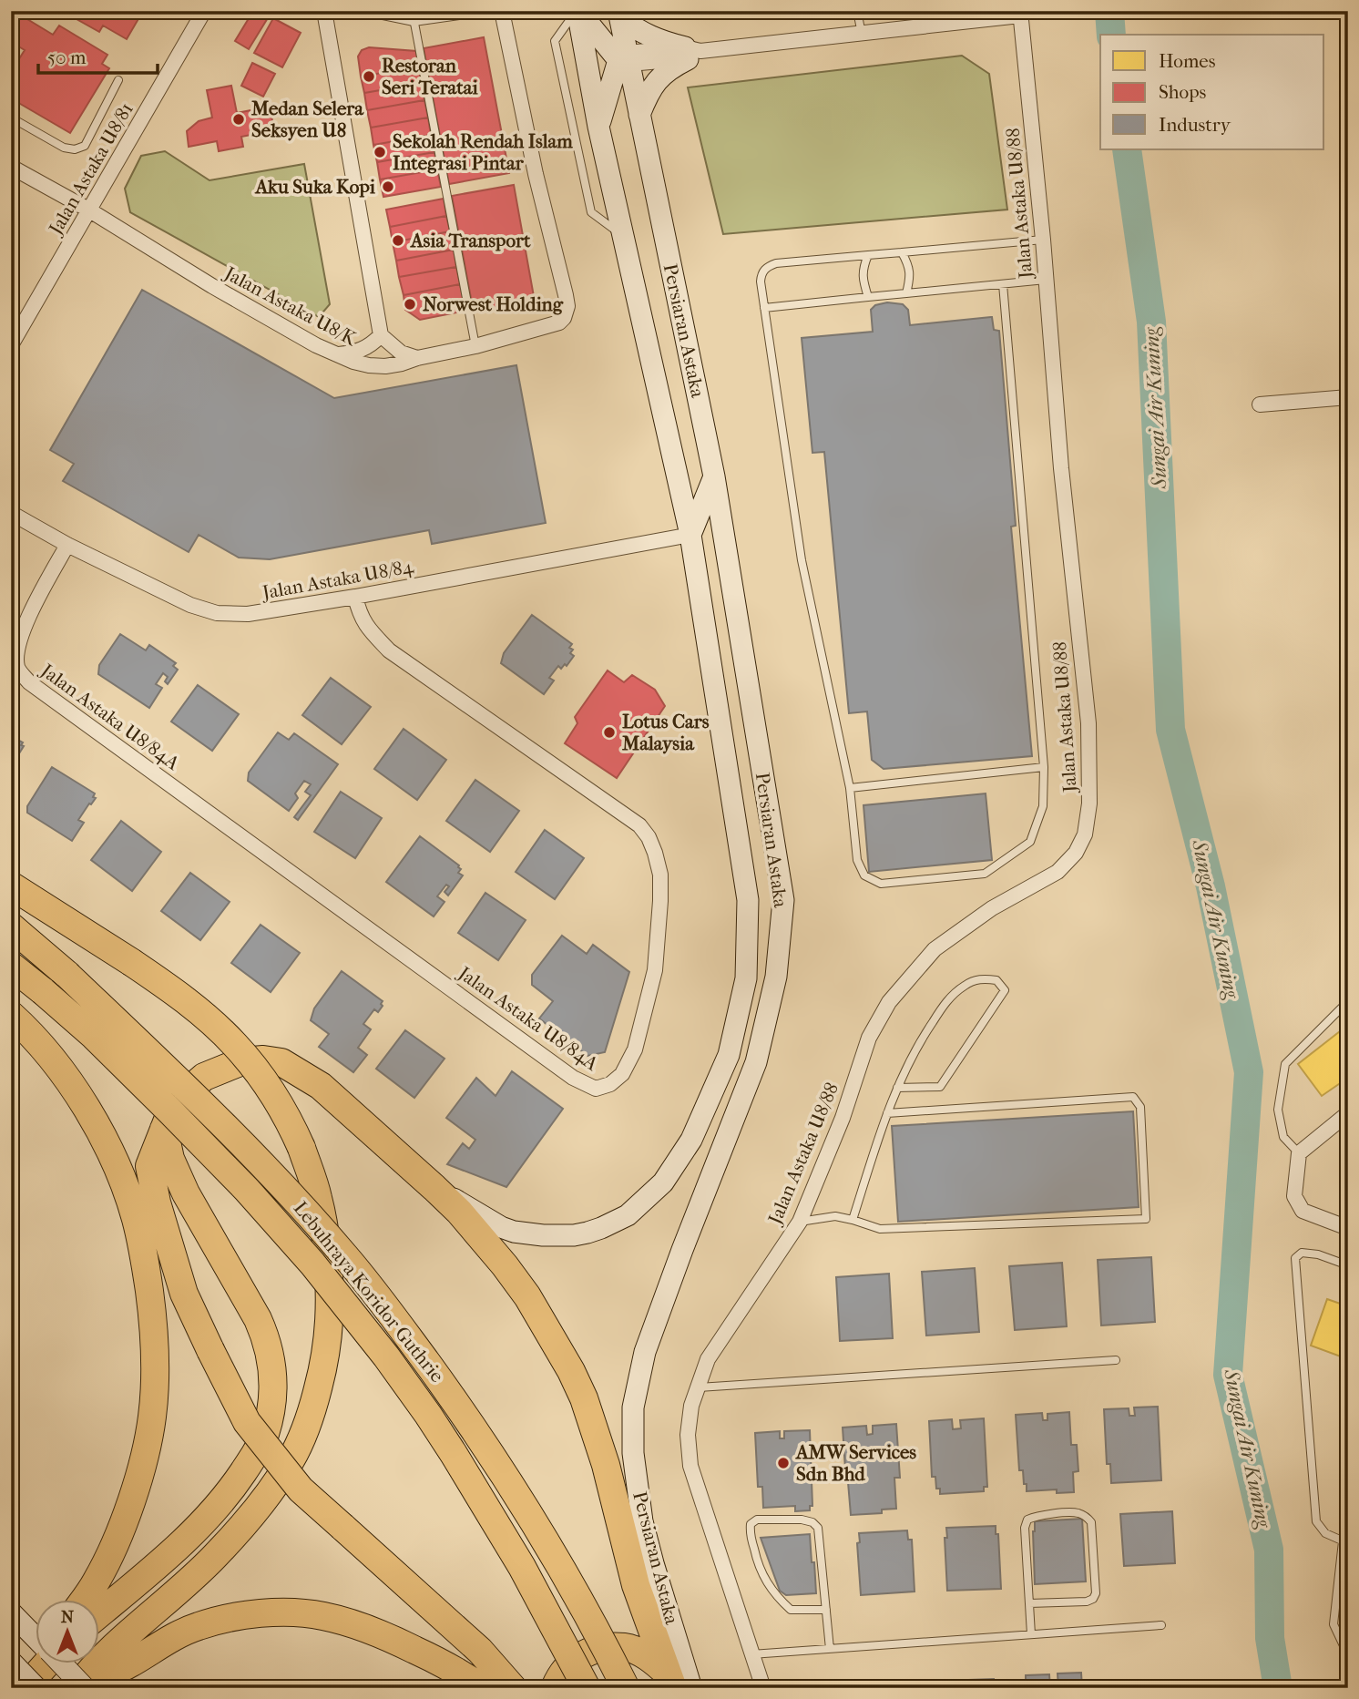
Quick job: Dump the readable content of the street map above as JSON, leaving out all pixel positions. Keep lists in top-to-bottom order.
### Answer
{
  "streets": {
    "highway": ["Lebuhraya Koridor Guthrie"],
    "main road": ["Persiaran Astaka"],
    "street": [
      "Jalan Astaka U8/81",
      "Jalan Astaka U8/88",
      "Jalan Astaka U8/K",
      "Jalan Astaka U8/84",
      "Jalan Astaka U8/84A"
    ]
  },
  "crossings": [
    ["Jalan Astaka U8/81", "Jalan Astaka U8/K"],
    ["Persiaran Astaka", "Jalan Astaka U8/84"],
    ["Jalan Astaka U8/84", "Jalan Astaka U8/84A"]
  ],
  "water": ["Sungai Air Kuning"],
  "places": [
    "Restoran Seri Teratai",
    "Medan Selera Seksyen U8",
    "Sekolah Rendah Islam Integrasi Pintar",
    "Aku Suka Kopi",
    "Asia Transport",
    "Norwest Holding",
    "Lotus Cars Malaysia",
    "AMW Services Sdn Bhd"
  ],
  "legend": ["Homes", "Shops", "Industry"],
  "scale_bar": "50 m",
  "north": "top"
}
